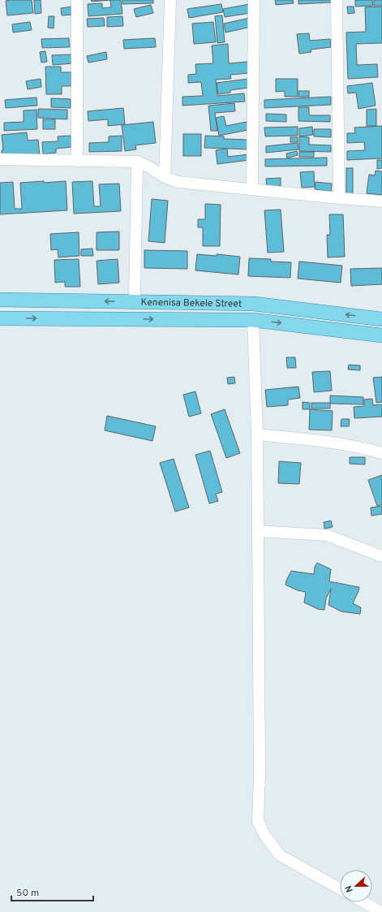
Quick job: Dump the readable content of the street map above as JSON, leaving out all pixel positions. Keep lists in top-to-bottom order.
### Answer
{
  "streets": {
    "main road": ["Kenenisa Bekele Street"]
  },
  "scale_bar": "50 m",
  "north": "left"
}
